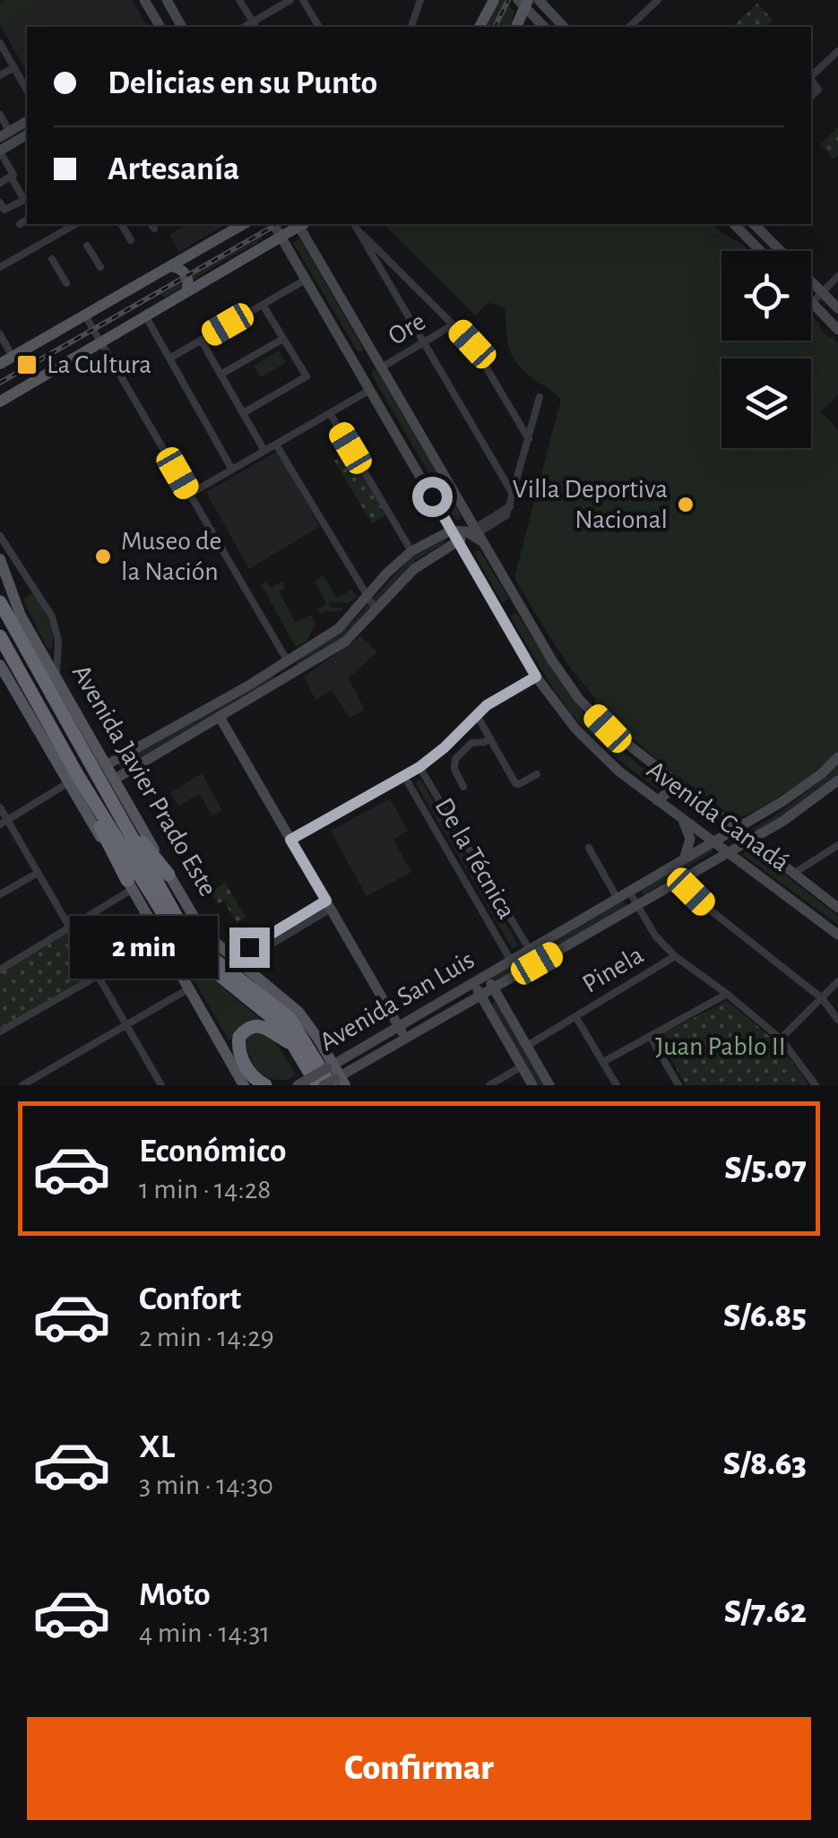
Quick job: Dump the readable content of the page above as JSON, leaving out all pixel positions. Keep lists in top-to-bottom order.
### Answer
{
  "streets": {
    "highway": ["Avenida Javier Prado Este"],
    "main road": ["Avenida Canadá", "Avenida San Luis"],
    "street": ["Ore", "De la Técnica", "Pinela"]
  },
  "crossings": [
    ["Avenida Javier Prado Este", "Avenida San Luis"],
    ["Avenida Canadá", "Avenida San Luis"],
    ["De la Técnica", "Avenida San Luis"]
  ],
  "parks": ["Juan Pablo II"],
  "places": {
    "transit": ["La Cultura"],
    "other": ["Villa Deportiva Nacional", "Museo de la Nación"]
  },
  "page": {
    "banner": ["Delicias en su Punto", "Artesanía"],
    "bubble": "2 min",
    "list": [
      {
        "name": "Económico",
        "note": "1 min · 14:28",
        "value": "S/5.07"
      },
      {
        "name": "Confort",
        "note": "2 min · 14:29",
        "value": "S/6.85"
      },
      {
        "name": "XL",
        "note": "3 min · 14:30",
        "value": "S/8.63"
      },
      {
        "name": "Moto",
        "note": "4 min · 14:31",
        "value": "S/7.62"
      }
    ],
    "buttons": "Confirmar"
  }
}
